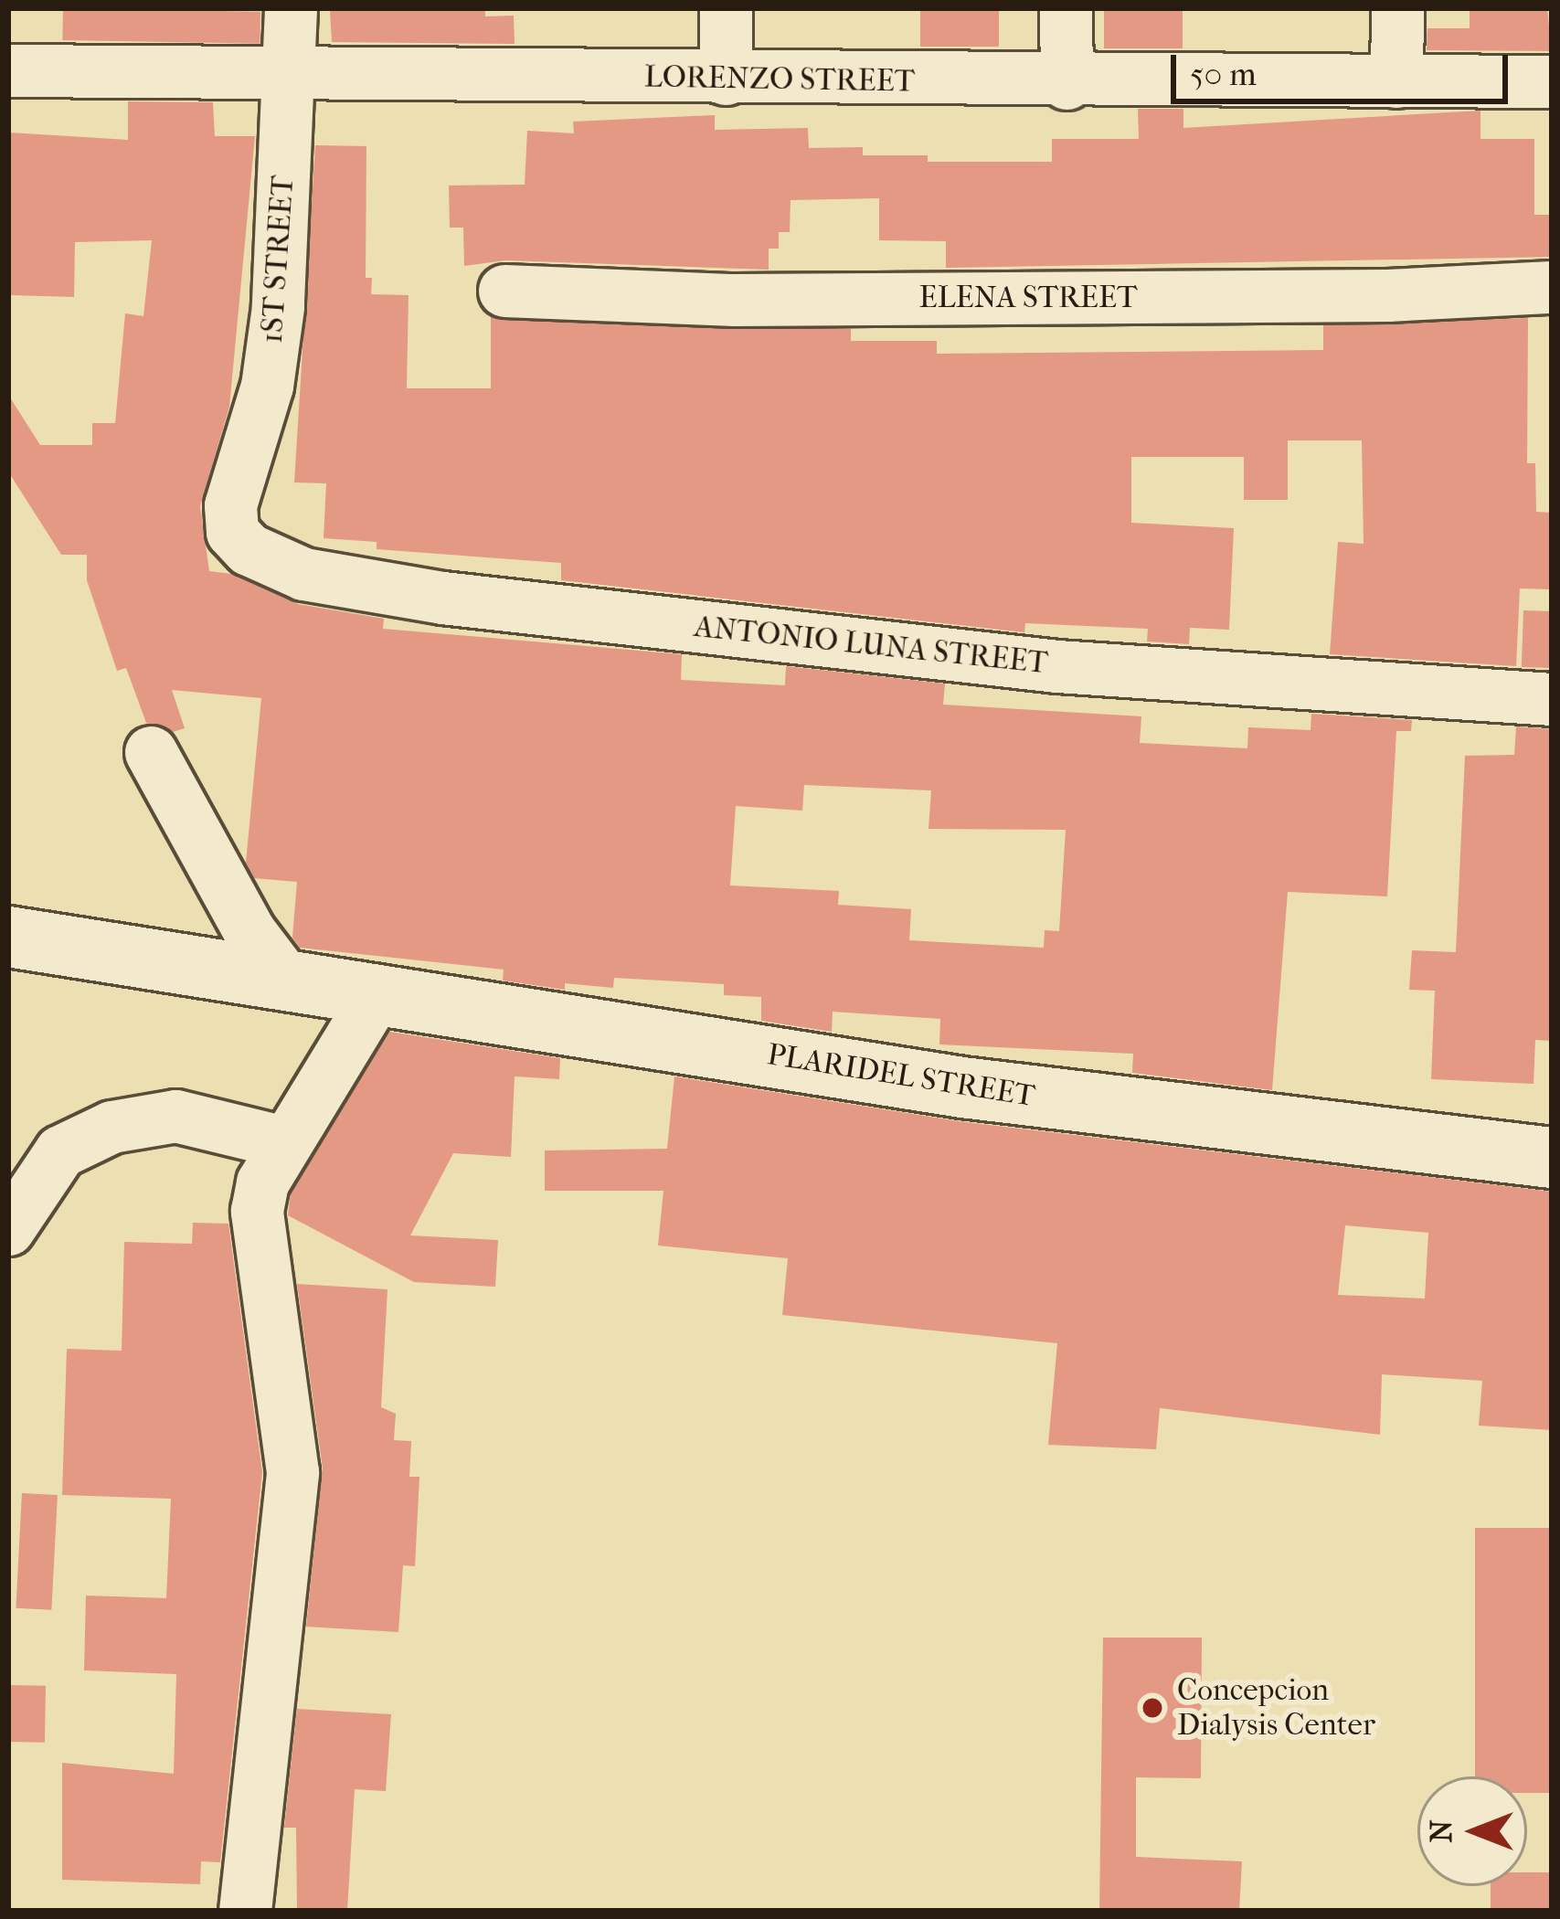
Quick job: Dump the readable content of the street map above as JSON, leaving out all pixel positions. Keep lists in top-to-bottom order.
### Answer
{
  "streets": {
    "street": [
      "LORENZO STREET",
      "1ST STREET",
      "ELENA STREET",
      "ANTONIO LUNA STREET",
      "PLARIDEL STREET"
    ]
  },
  "crossings": [
    ["LORENZO STREET", "1ST STREET"],
    ["1ST STREET", "ANTONIO LUNA STREET"]
  ],
  "places": ["Concepcion Dialysis Center"],
  "scale_bar": "50 m",
  "north": "left"
}
